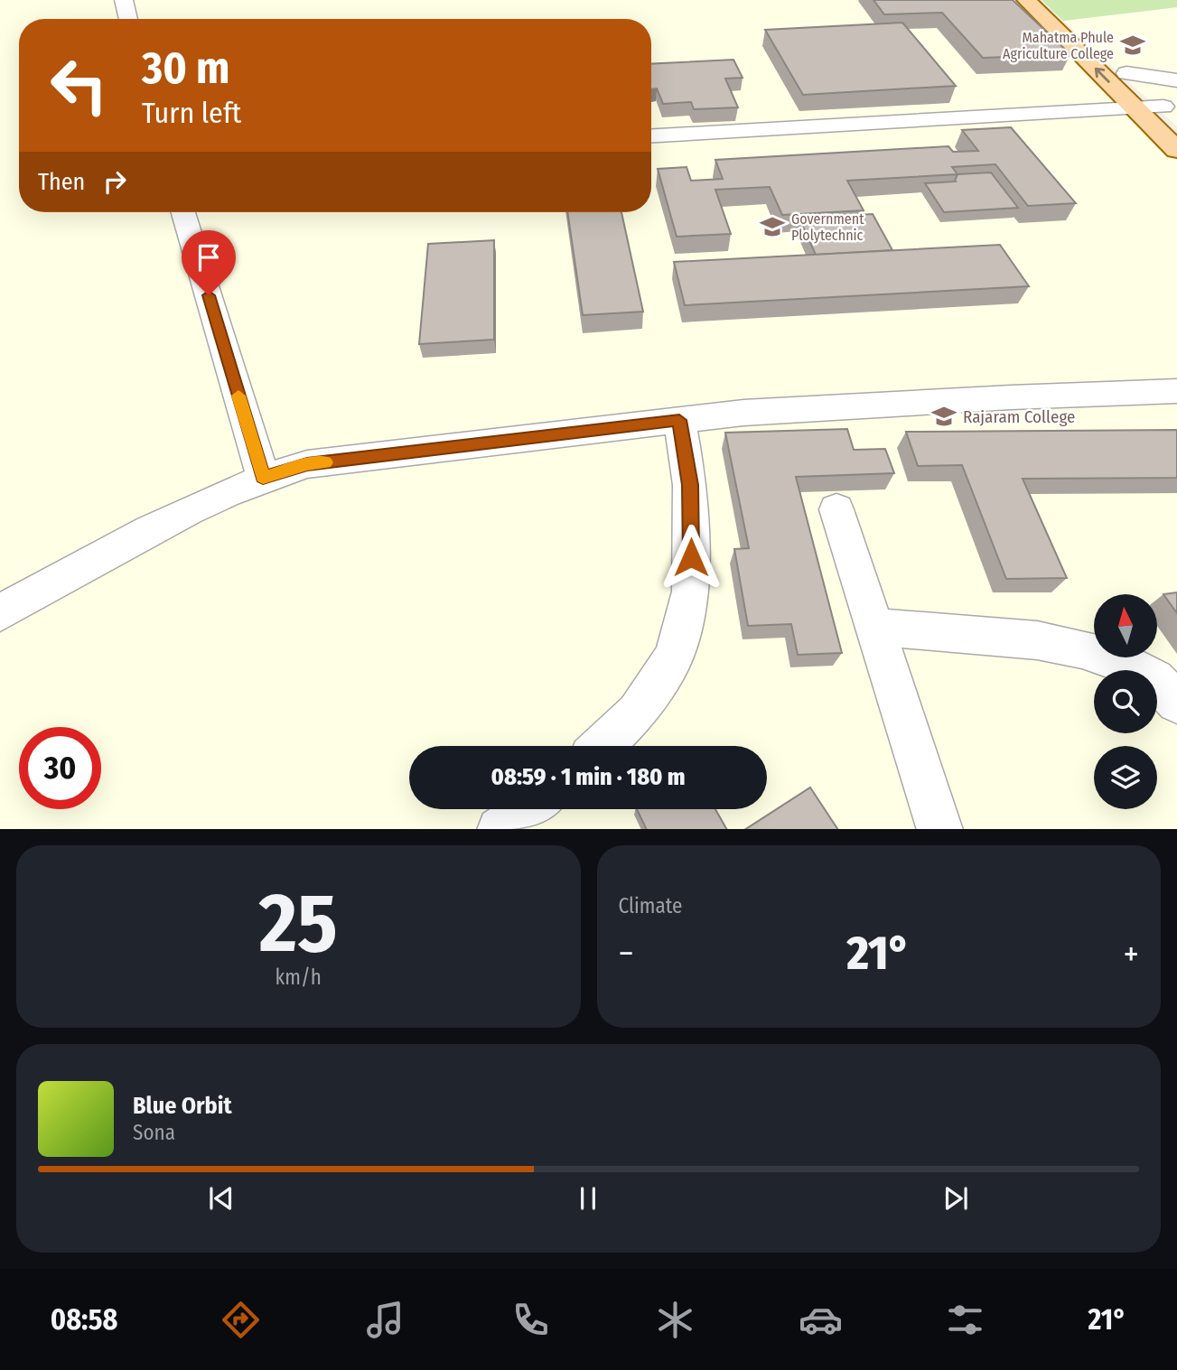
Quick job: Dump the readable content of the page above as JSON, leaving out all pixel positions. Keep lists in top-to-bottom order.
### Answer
{
  "places": {
    "school or university": ["Mahatma Phule Agriculture College", "Government Plolytechnic", "Rajaram College"]
  },
  "north": "top",
  "page": {
    "turn": ["30 m", "Turn left"],
    "then": "Then",
    "limit": "30",
    "trip": "08:59 · 1 min · 180 m",
    "tile": [
      ["25", "km/h"],
      "Climate"
    ],
    "heat": ["−", "21°", "+"],
    "song": ["Blue Orbit", "Sona"],
    "tabs": ["08:58", "21°"]
  }
}
